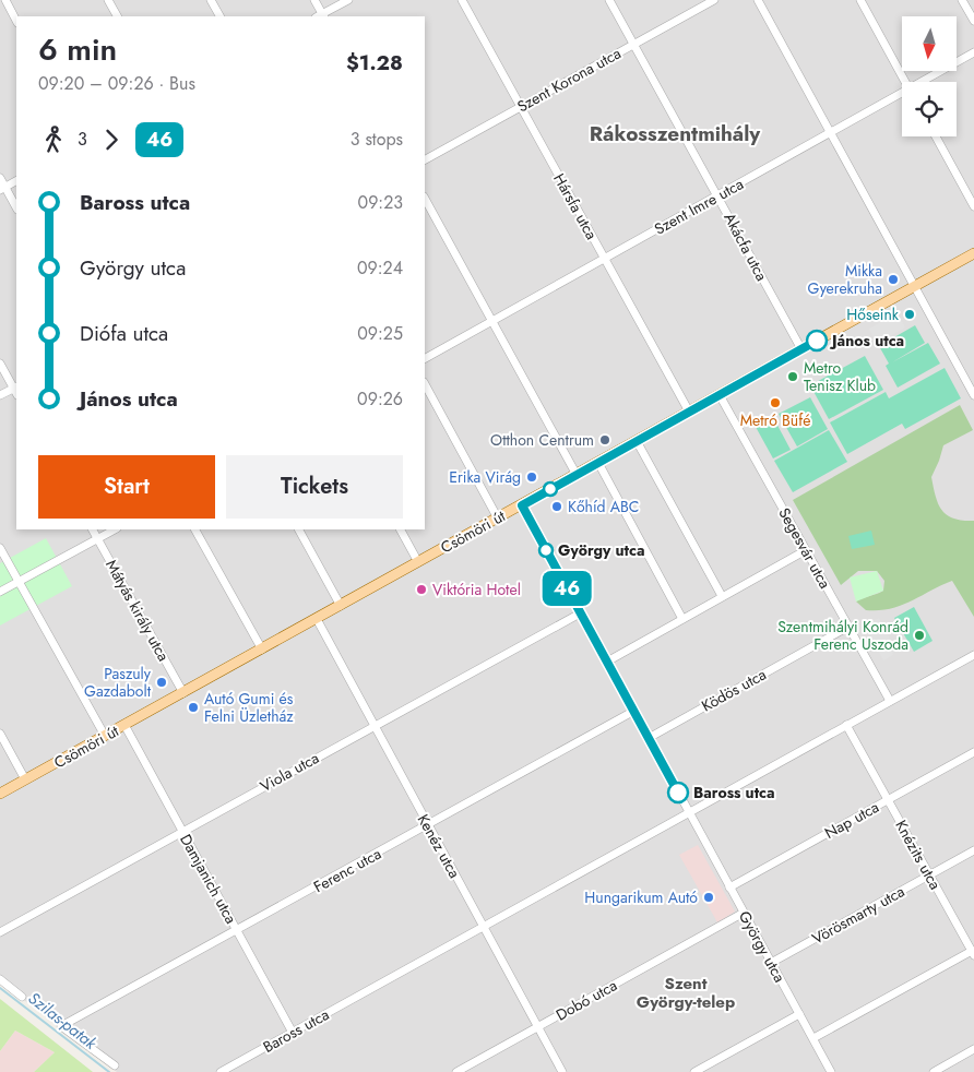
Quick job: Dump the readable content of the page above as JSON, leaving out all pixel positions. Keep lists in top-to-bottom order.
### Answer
{
  "streets": {
    "main road": ["Csömöri út"],
    "street": [
      "Szent Korona utca",
      "Hársfa utca",
      "Szent Imre utca",
      "Akácfa utca",
      "Segesvár utca",
      "Mátyás király utca",
      "Ködös utca",
      "Viola utca",
      "Nap utca",
      "Kenéz utca",
      "Knézits utca",
      "Ferenc utca",
      "Damjanich utca",
      "Vörösmarty utca",
      "György utca",
      "Dobó utca",
      "Baross utca"
    ]
  },
  "crossings": [
    ["Szent Korona utca", "Hársfa utca"],
    ["Szent Korona utca", "Akácfa utca"],
    ["Hársfa utca", "Szent Imre utca"],
    ["Hársfa utca", "Csömöri út"],
    ["Szent Imre utca", "Akácfa utca"],
    ["Akácfa utca", "Csömöri út"],
    ["Csömöri út", "Segesvár utca"],
    ["Csömöri út", "Mátyás király utca"],
    ["Csömöri út", "Kenéz utca"],
    ["Csömöri út", "Damjanich utca"],
    ["Csömöri út", "György utca"],
    ["Segesvár utca", "Ködös utca"],
    ["Segesvár utca", "Baross utca"],
    ["Ködös utca", "György utca"],
    ["Viola utca", "Kenéz utca"],
    ["Viola utca", "Damjanich utca"],
    ["Viola utca", "György utca"],
    ["Nap utca", "Knézits utca"],
    ["Nap utca", "György utca"],
    ["Kenéz utca", "Ferenc utca"],
    ["Kenéz utca", "Dobó utca"],
    ["Kenéz utca", "Baross utca"],
    ["Knézits utca", "Vörösmarty utca"],
    ["Knézits utca", "Baross utca"],
    ["Ferenc utca", "Damjanich utca"],
    ["Ferenc utca", "György utca"],
    ["Damjanich utca", "Baross utca"],
    ["Vörösmarty utca", "György utca"],
    ["György utca", "Dobó utca"],
    ["György utca", "Baross utca"]
  ],
  "districts": ["Rákosszentmihály", "Szent György-telep"],
  "water": ["Szilas-patak"],
  "places": [
    "Mikka Gyerekruha",
    "Hőseink",
    "János utca",
    "Metro Tenisz Klub",
    "Metró Büfé",
    "Otthon Centrum",
    "Erika Virág",
    "Kőhíd ABC",
    "György utca",
    "Viktória Hotel",
    "Szentmihályi Konrád Ferenc Uszoda",
    "Paszuly Gazdabolt",
    "Autó Gumi és Felni Üzletház",
    "Baross utca",
    "Hungarikum Autó"
  ],
  "lines": ["bus line 46"],
  "north": "bottom",
  "page": {
    "on_map": "46",
    "heading": ["6 min", "09:20 – 09:26 · Bus", "$1.28"],
    "legs": ["3", "46", "3 stops"],
    "list": [
      {
        "name": "Baross utca",
        "value": "09:23"
      },
      {
        "name": "György utca",
        "value": "09:24"
      },
      {
        "name": "Diófa utca",
        "value": "09:25"
      },
      {
        "name": "János utca",
        "value": "09:26"
      }
    ],
    "buttons": ["Start", "Tickets"]
  }
}
